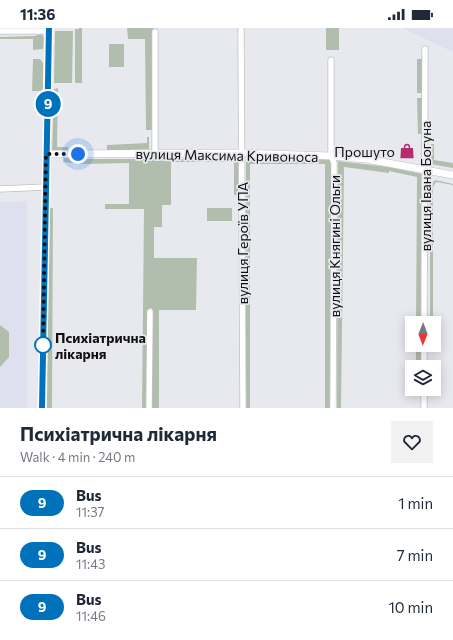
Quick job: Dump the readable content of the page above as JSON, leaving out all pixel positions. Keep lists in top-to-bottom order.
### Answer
{
  "streets": {
    "street": [
      "вулиця Максима Кривоноса",
      "вулиця Івана Богуна",
      "вулиця Героїв УПА",
      "вулиця Княгині Ольги"
    ]
  },
  "crossings": [
    ["вулиця Максима Кривоноса", "вулиця Івана Богуна"],
    ["вулиця Максима Кривоноса", "вулиця Героїв УПА"],
    ["вулиця Максима Кривоноса", "вулиця Княгині Ольги"]
  ],
  "places": {
    "shop": ["Прошуто"],
    "other": ["Психіатрична лікарня"]
  },
  "lines": ["bus line 9"],
  "north": "bottom",
  "page": {
    "status": "11:36",
    "on_map": "9",
    "heading": ["Психіатрична лікарня", "Walk · 4 min · 240 m"],
    "list": [
      {
        "mark": "9",
        "name": "Bus",
        "note": "11:37",
        "value": "1 min"
      },
      {
        "mark": "9",
        "name": "Bus",
        "note": "11:43",
        "value": "7 min"
      },
      {
        "mark": "9",
        "name": "Bus",
        "note": "11:46",
        "value": "10 min"
      }
    ]
  }
}
